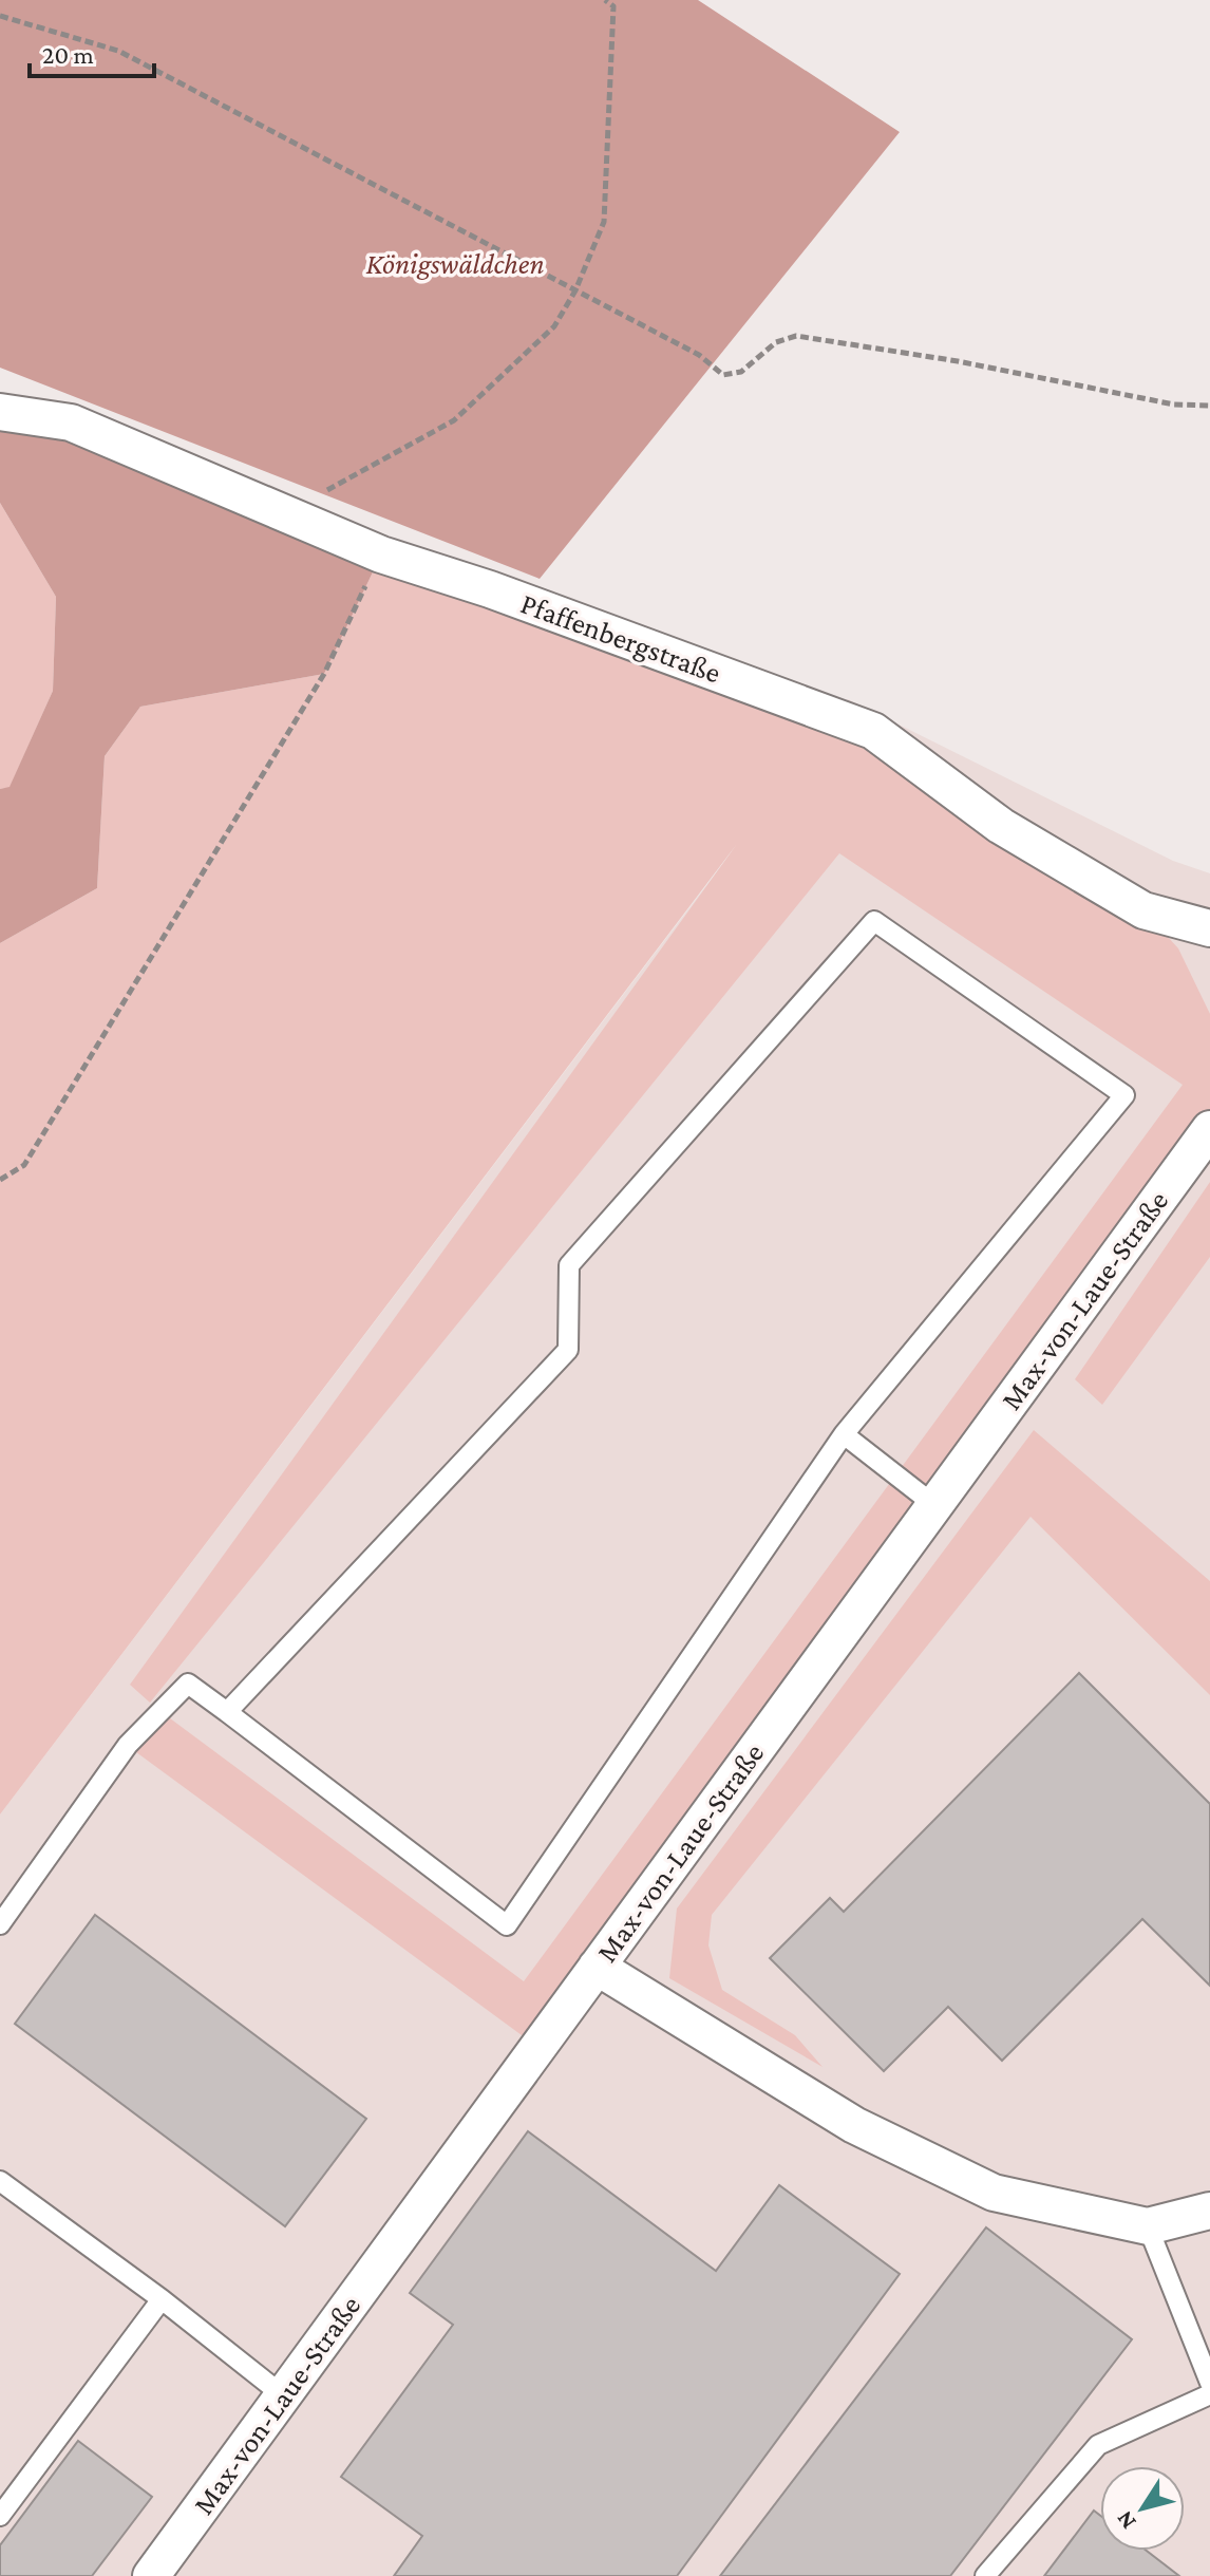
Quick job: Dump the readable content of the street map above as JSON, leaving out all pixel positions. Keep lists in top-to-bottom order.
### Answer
{
  "streets": {
    "street": ["Pfaffenbergstraße", "Max-von-Laue-Straße"]
  },
  "parks": ["Königswäldchen"],
  "scale_bar": "20 m",
  "north": "bottom left"
}
